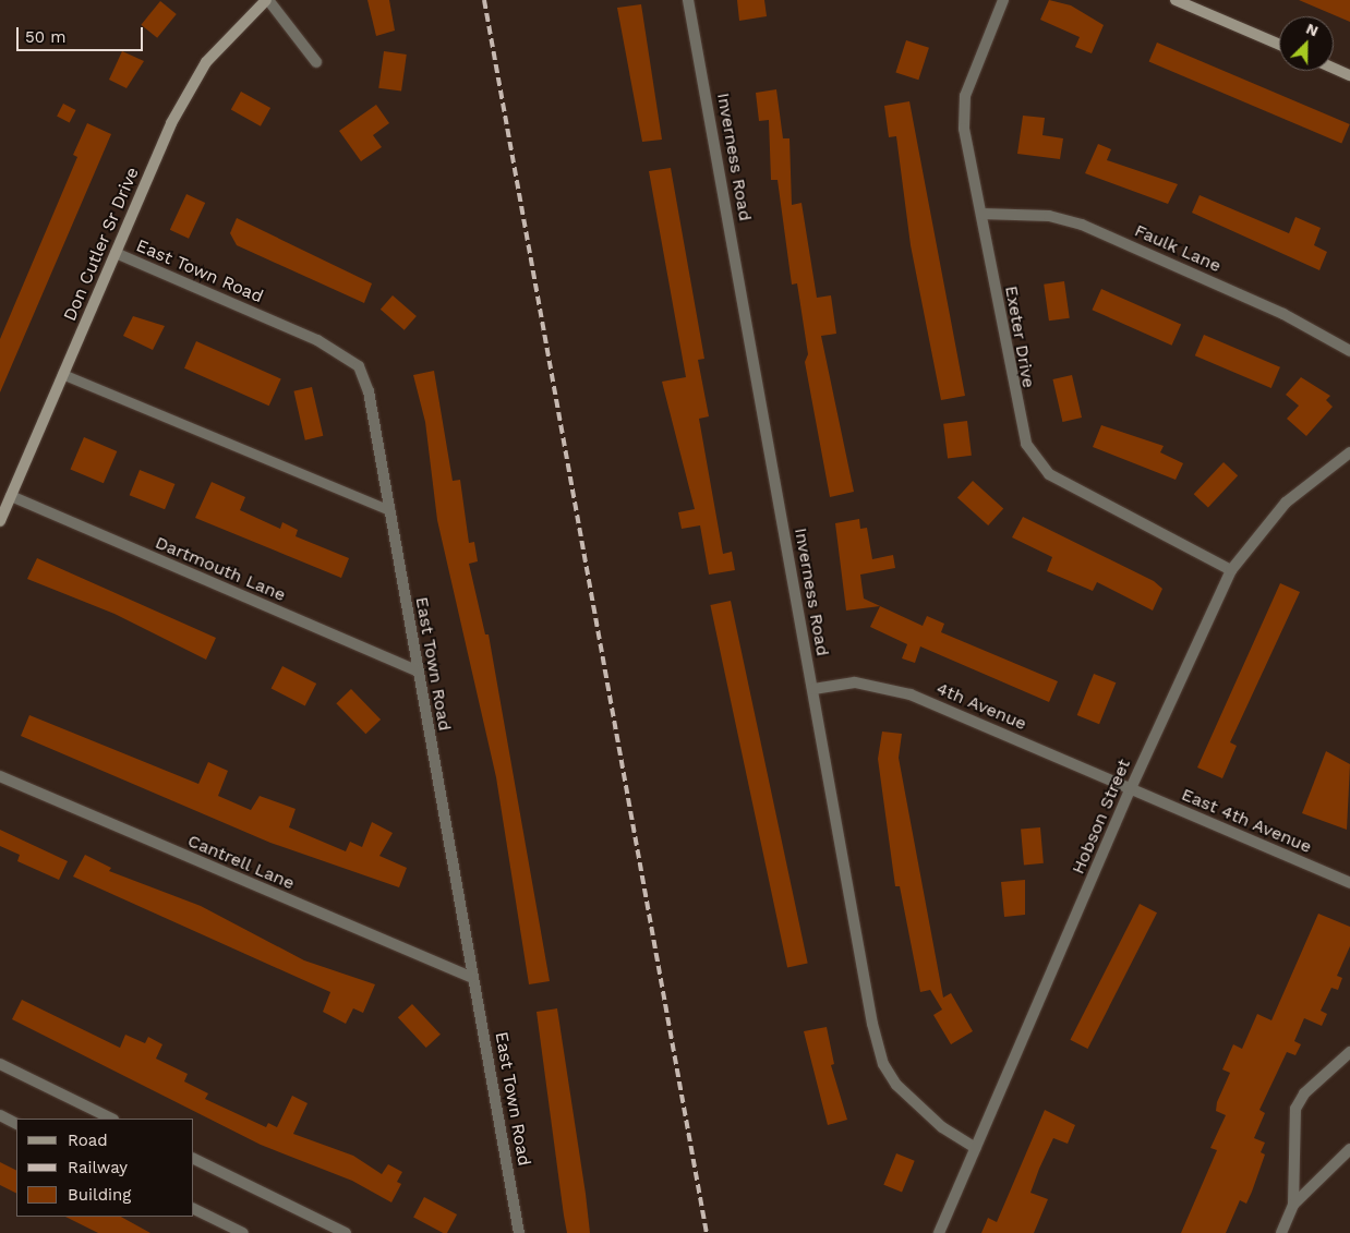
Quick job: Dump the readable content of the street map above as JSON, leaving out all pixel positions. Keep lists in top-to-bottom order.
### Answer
{
  "streets": {
    "street": [
      "Inverness Road",
      "Don Cutler Sr Drive",
      "Faulk Lane",
      "East Town Road",
      "Exeter Drive",
      "Dartmouth Lane",
      "4th Avenue",
      "Hobson Street",
      "East 4th Avenue",
      "Cantrell Lane"
    ]
  },
  "crossings": [
    ["Inverness Road", "4th Avenue"],
    ["Inverness Road", "Hobson Street"],
    ["Don Cutler Sr Drive", "East Town Road"],
    ["Don Cutler Sr Drive", "Dartmouth Lane"],
    ["Faulk Lane", "Exeter Drive"],
    ["East Town Road", "Dartmouth Lane"],
    ["East Town Road", "Cantrell Lane"],
    ["Exeter Drive", "Hobson Street"],
    ["4th Avenue", "Hobson Street"],
    ["4th Avenue", "East 4th Avenue"],
    ["Hobson Street", "East 4th Avenue"]
  ],
  "legend": ["Road", "Railway", "Building"],
  "scale_bar": "50 m",
  "north": "top right"
}
